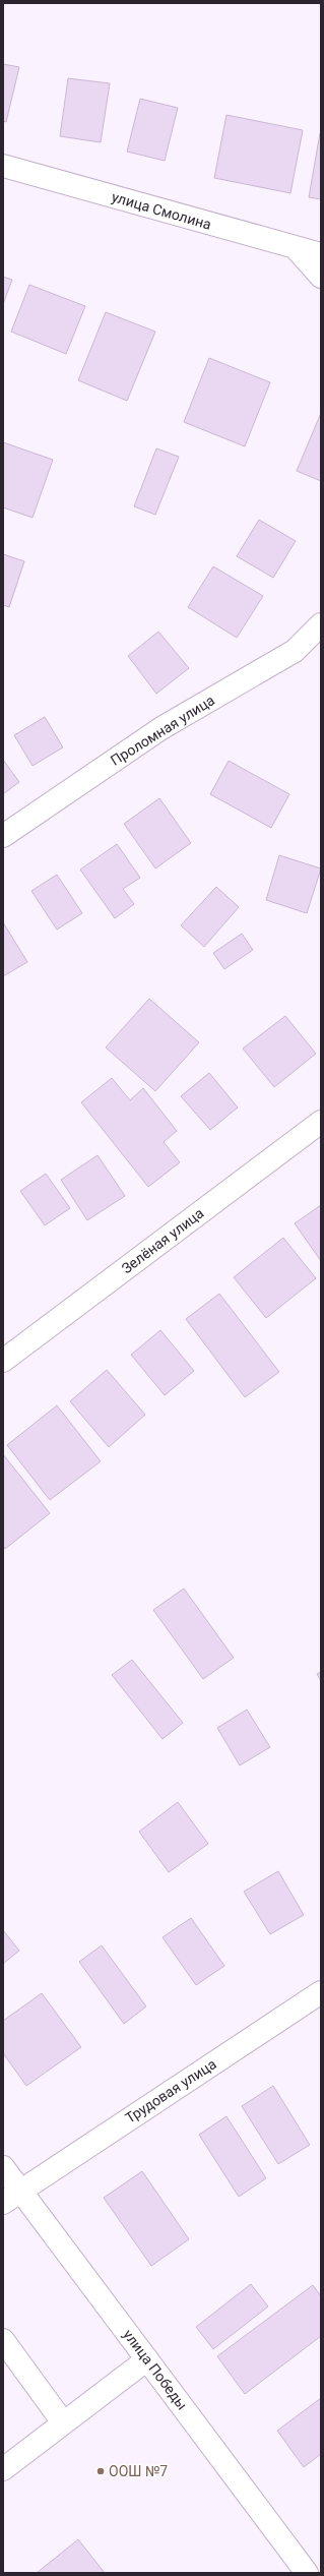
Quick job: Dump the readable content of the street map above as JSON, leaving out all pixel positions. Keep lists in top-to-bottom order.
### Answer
{
  "streets": {
    "street": [
      "улица Смолина",
      "Проломная улица",
      "Зелёная улица",
      "Трудовая улица",
      "улица Победы"
    ]
  },
  "crossings": [
    ["Трудовая улица", "улица Победы"]
  ],
  "places": ["ООШ №7"]
}
